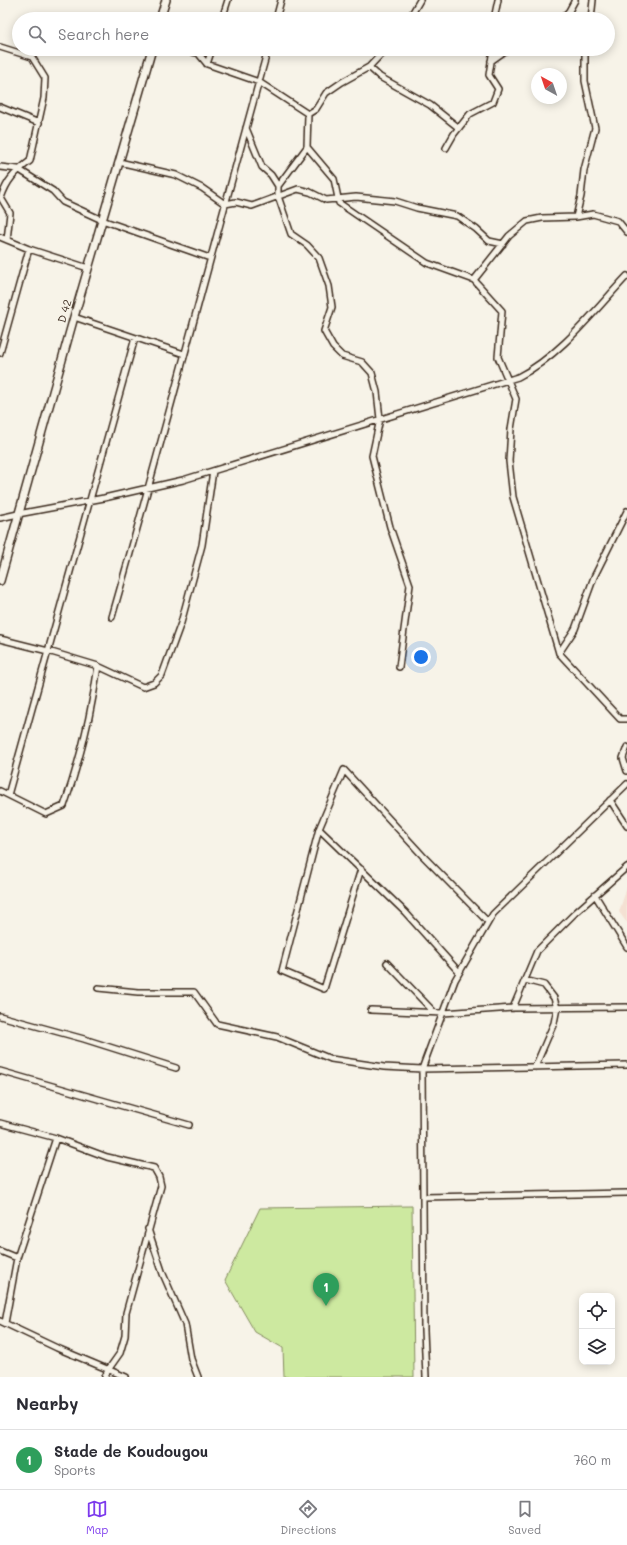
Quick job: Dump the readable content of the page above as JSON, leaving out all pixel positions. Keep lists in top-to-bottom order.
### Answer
{
  "streets": {
    "street": ["D 42"]
  },
  "north": "top left",
  "page": {
    "search": "Search here",
    "pins": "1",
    "heading": "Nearby",
    "list": [
      {
        "mark": "1",
        "name": "Stade de Koudougou",
        "note": "Sports",
        "value": "760 m"
      }
    ],
    "nav": ["Map", "Directions", "Saved"]
  }
}
